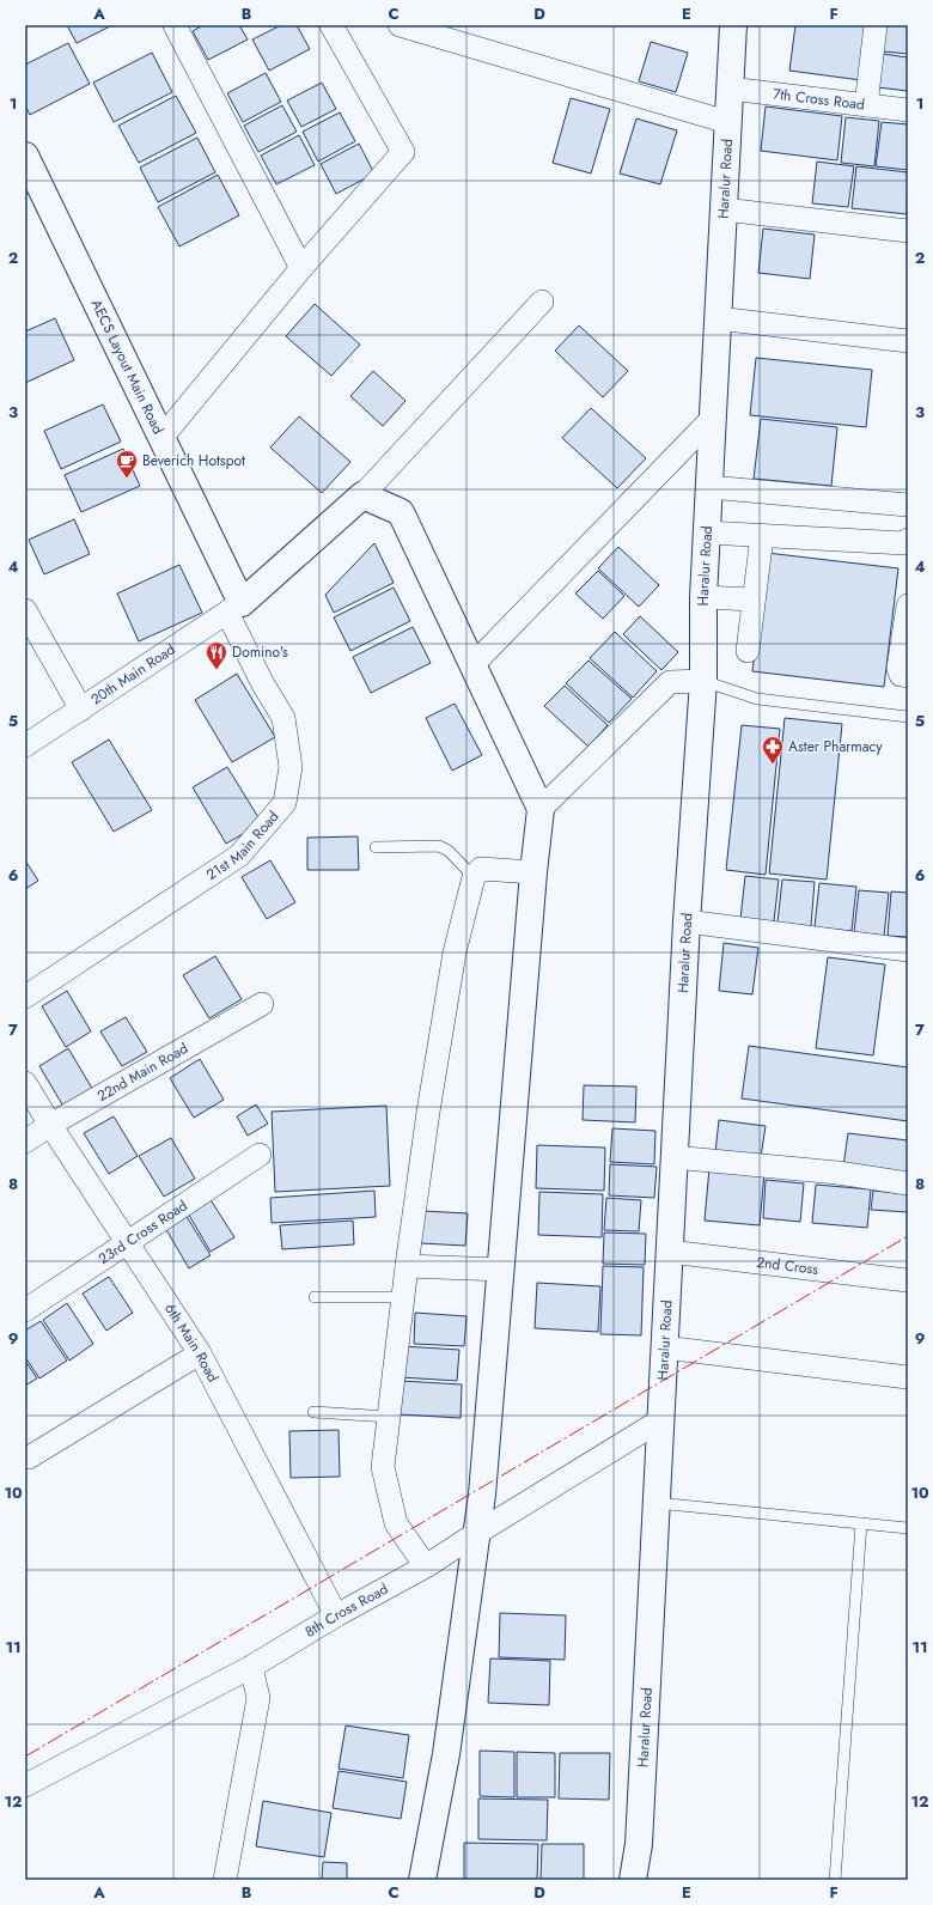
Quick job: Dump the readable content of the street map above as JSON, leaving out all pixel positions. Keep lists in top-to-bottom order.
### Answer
{
  "streets": {
    "street": [
      "7th Cross Road",
      "Haralur Road",
      "AECS Layout Main Road",
      "20th Main Road",
      "21st Main Road",
      "22nd Main Road",
      "23rd Cross Road",
      "2nd Cross",
      "6th Main Road",
      "8th Cross Road"
    ]
  },
  "crossings": [
    ["7th Cross Road", "Haralur Road"],
    ["Haralur Road", "2nd Cross"],
    ["Haralur Road", "8th Cross Road"],
    ["AECS Layout Main Road", "20th Main Road"],
    ["AECS Layout Main Road", "21st Main Road"],
    ["20th Main Road", "21st Main Road"],
    ["22nd Main Road", "6th Main Road"],
    ["23rd Cross Road", "6th Main Road"],
    ["6th Main Road", "8th Cross Road"]
  ],
  "places": {
    "cafe": ["Beverich Hotspot"],
    "restaurant": ["Domino's"],
    "pharmacy": ["Aster Pharmacy"]
  },
  "grid": {
    "columns": [
      "A",
      "B",
      "C",
      "D",
      "E",
      "F"
    ],
    "rows": [
      "1",
      "2",
      "3",
      "4",
      "5",
      "6",
      "7",
      "8",
      "9",
      "10",
      "11",
      "12"
    ]
  }
}
